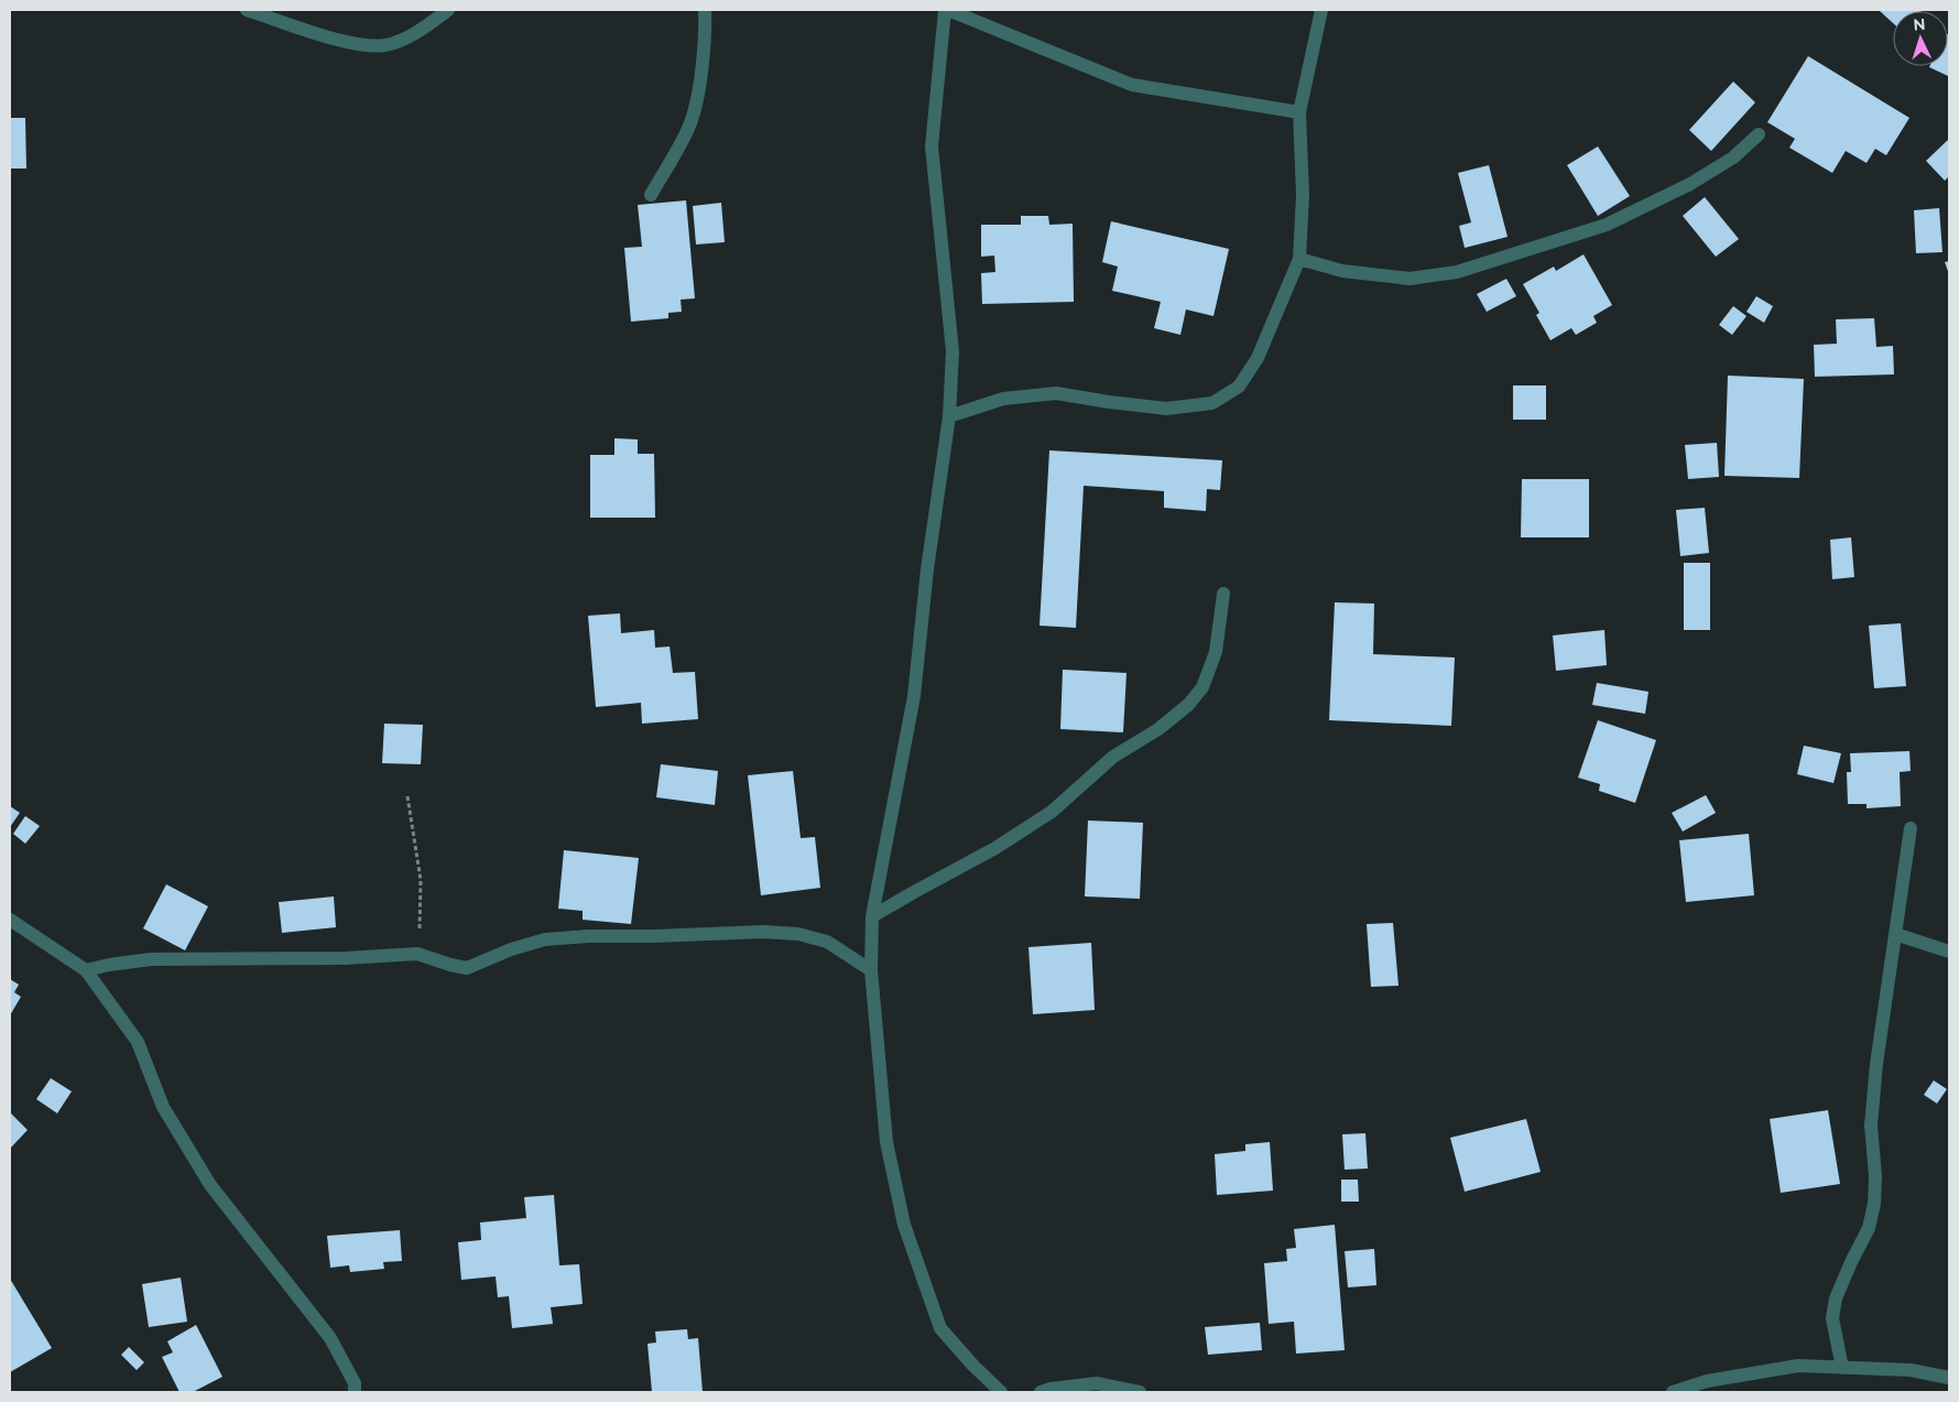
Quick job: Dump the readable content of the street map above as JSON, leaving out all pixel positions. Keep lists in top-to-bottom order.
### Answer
{
  "north": "top"
}
